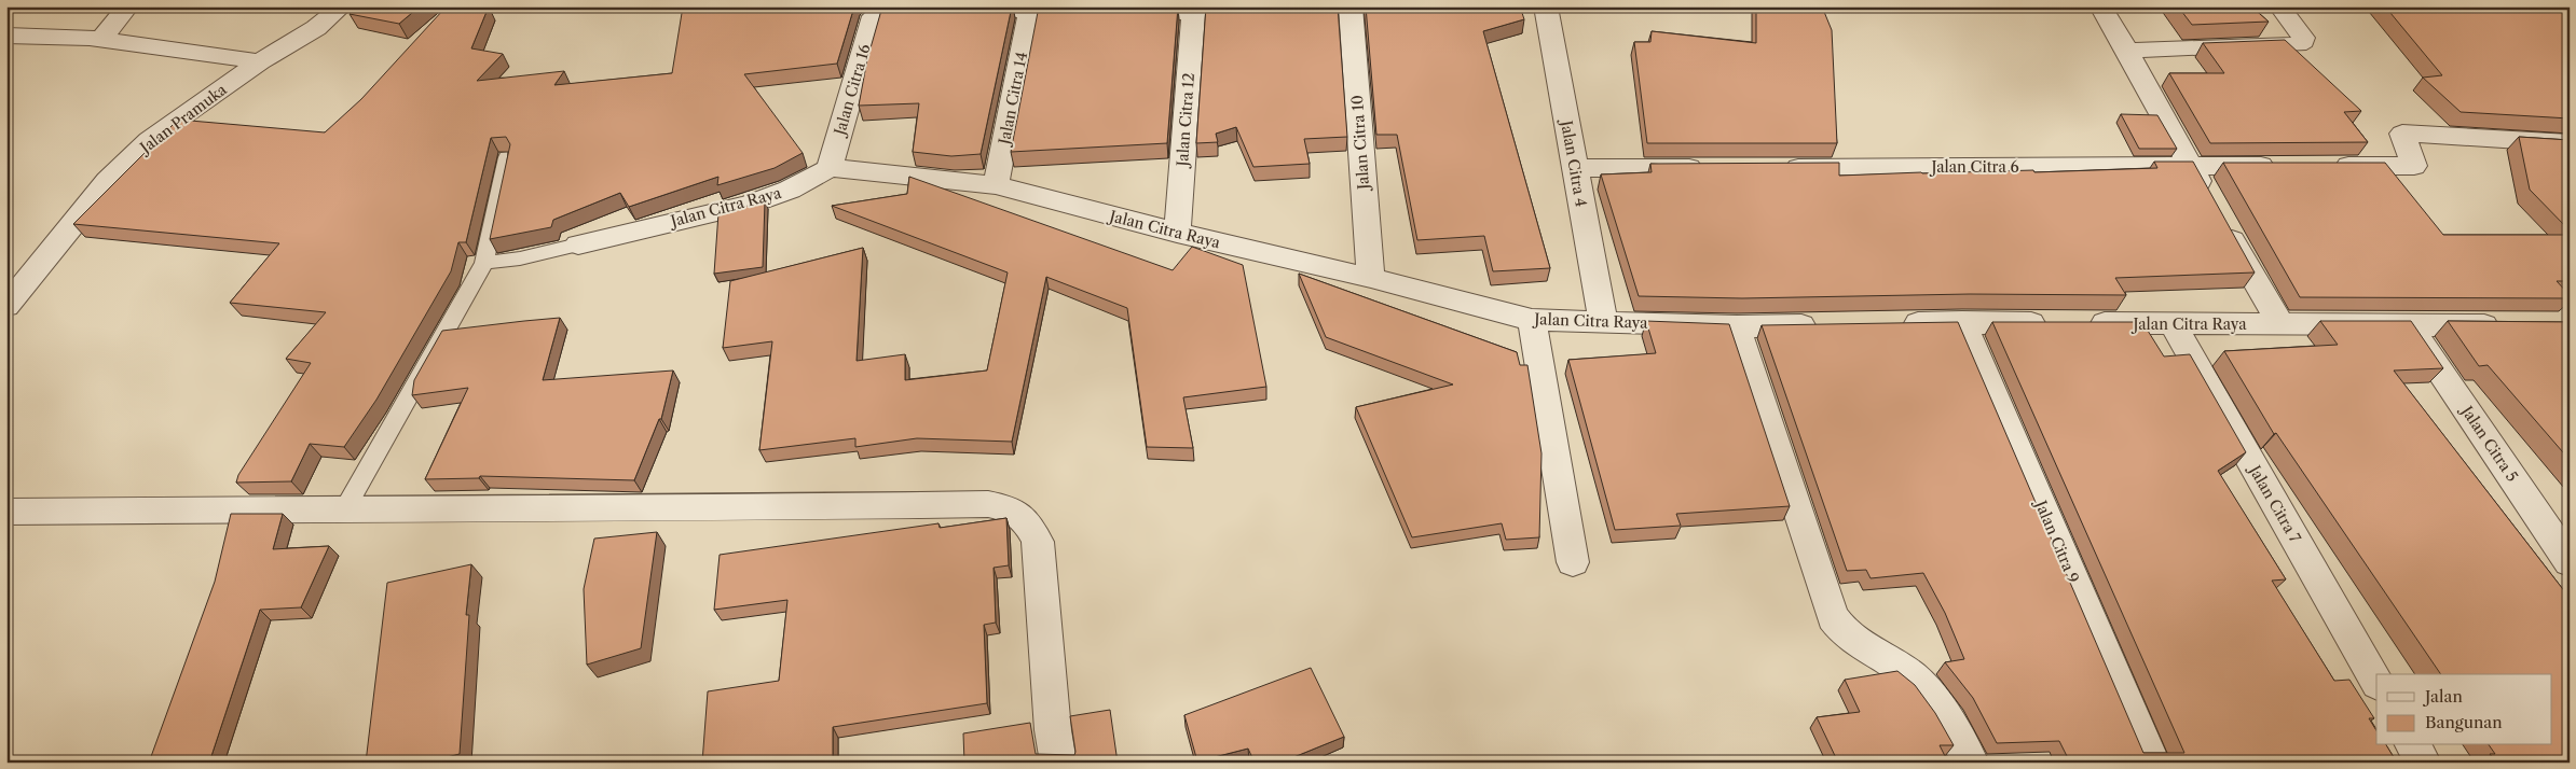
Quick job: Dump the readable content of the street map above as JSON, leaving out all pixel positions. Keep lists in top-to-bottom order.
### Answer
{
  "streets": {
    "street": [
      "Jalan Citra 16",
      "Jalan Citra 14",
      "Jalan Pramuka",
      "Jalan Citra 12",
      "Jalan Citra 10",
      "Jalan Citra 4",
      "Jalan Citra 6",
      "Jalan Citra Raya",
      "Jalan Citra 5",
      "Jalan Citra 7",
      "Jalan Citra 9"
    ]
  },
  "crossings": [
    ["Jalan Citra 16", "Jalan Citra 14"],
    ["Jalan Citra 16", "Jalan Citra Raya"],
    ["Jalan Citra 14", "Jalan Citra Raya"],
    ["Jalan Citra 12", "Jalan Citra Raya"],
    ["Jalan Citra 10", "Jalan Citra Raya"],
    ["Jalan Citra 4", "Jalan Citra Raya"],
    ["Jalan Citra Raya", "Jalan Citra 5"],
    ["Jalan Citra Raya", "Jalan Citra 7"],
    ["Jalan Citra Raya", "Jalan Citra 9"]
  ],
  "legend": ["Jalan", "Bangunan"]
}
